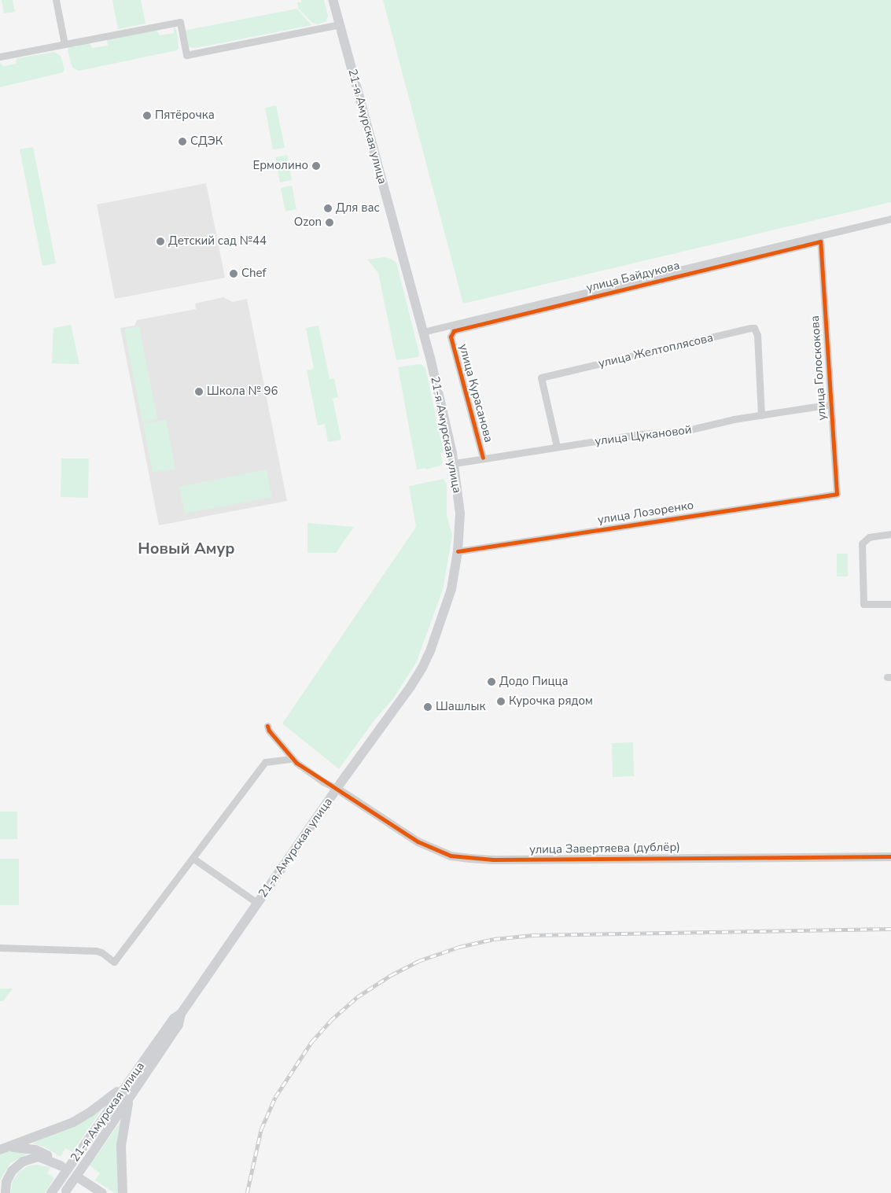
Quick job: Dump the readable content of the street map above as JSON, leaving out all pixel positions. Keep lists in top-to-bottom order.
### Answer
{
  "streets": {
    "main road": ["21-я Амурская улица"],
    "street": [
      "улица Байдукова",
      "улица Желтоплясова",
      "улица Голоскокова",
      "улица Курасанова",
      "улица Цукановой",
      "улица Лозоренко",
      "улица Завертяева (дублёр)"
    ]
  },
  "crossings": [
    ["21-я Амурская улица", "улица Байдукова"],
    ["21-я Амурская улица", "улица Цукановой"],
    ["21-я Амурская улица", "улица Лозоренко"],
    ["21-я Амурская улица", "улица Завертяева (дублёр)"],
    ["улица Байдукова", "улица Голоскокова"],
    ["улица Байдукова", "улица Курасанова"],
    ["улица Желтоплясова", "улица Цукановой"],
    ["улица Голоскокова", "улица Цукановой"],
    ["улица Голоскокова", "улица Лозоренко"],
    ["улица Курасанова", "улица Цукановой"]
  ],
  "districts": ["Новый Амур"],
  "places": [
    "Пятёрочка",
    "СДЭК",
    "Ермолино",
    "Для вас",
    "Ozon",
    "Детский сад №44",
    "Chef",
    "Школа № 96",
    "Додо Пицца",
    "Курочка рядом",
    "Шашлык"
  ]
}
